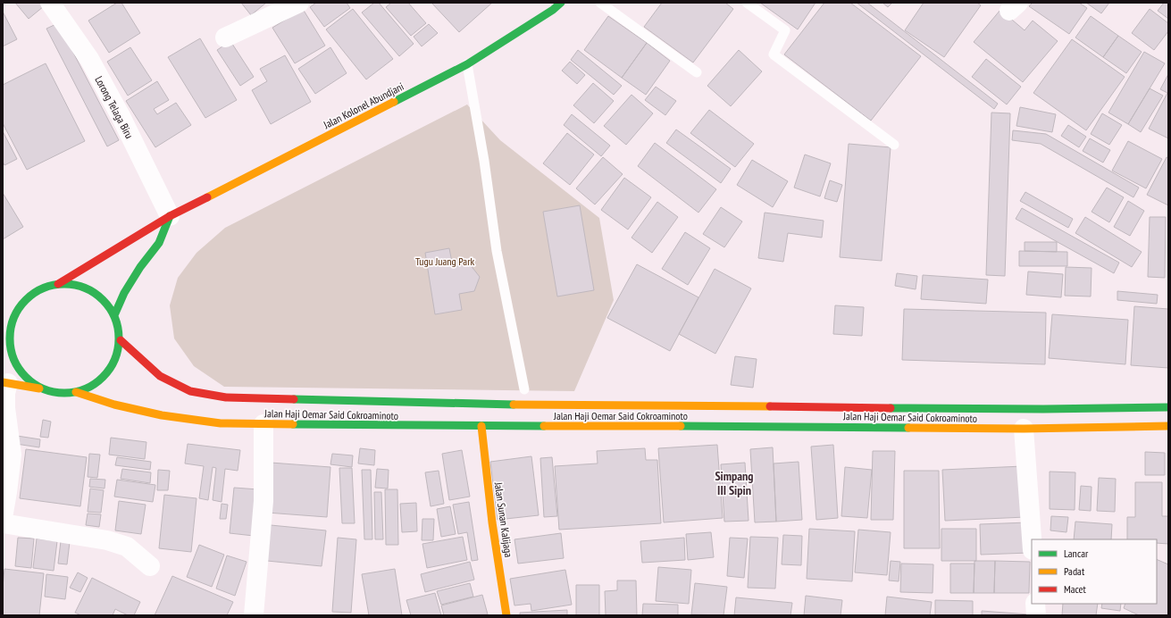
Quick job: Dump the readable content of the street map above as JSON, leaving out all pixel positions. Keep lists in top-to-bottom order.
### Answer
{
  "streets": {
    "main road": ["Jalan Kolonel Abundjani", "Jalan Haji Oemar Said Cokroaminoto", "Jalan Sunan Kalijaga"],
    "street": ["Lorong Telaga Biru"]
  },
  "crossings": [
    ["Jalan Kolonel Abundjani", "Lorong Telaga Biru"],
    ["Jalan Kolonel Abundjani", "Jalan Haji Oemar Said Cokroaminoto"],
    ["Jalan Haji Oemar Said Cokroaminoto", "Jalan Sunan Kalijaga"]
  ],
  "districts": ["Simpang III Sipin"],
  "parks": ["Tugu Juang Park"],
  "legend": ["Lancar", "Padat", "Macet"]
}
